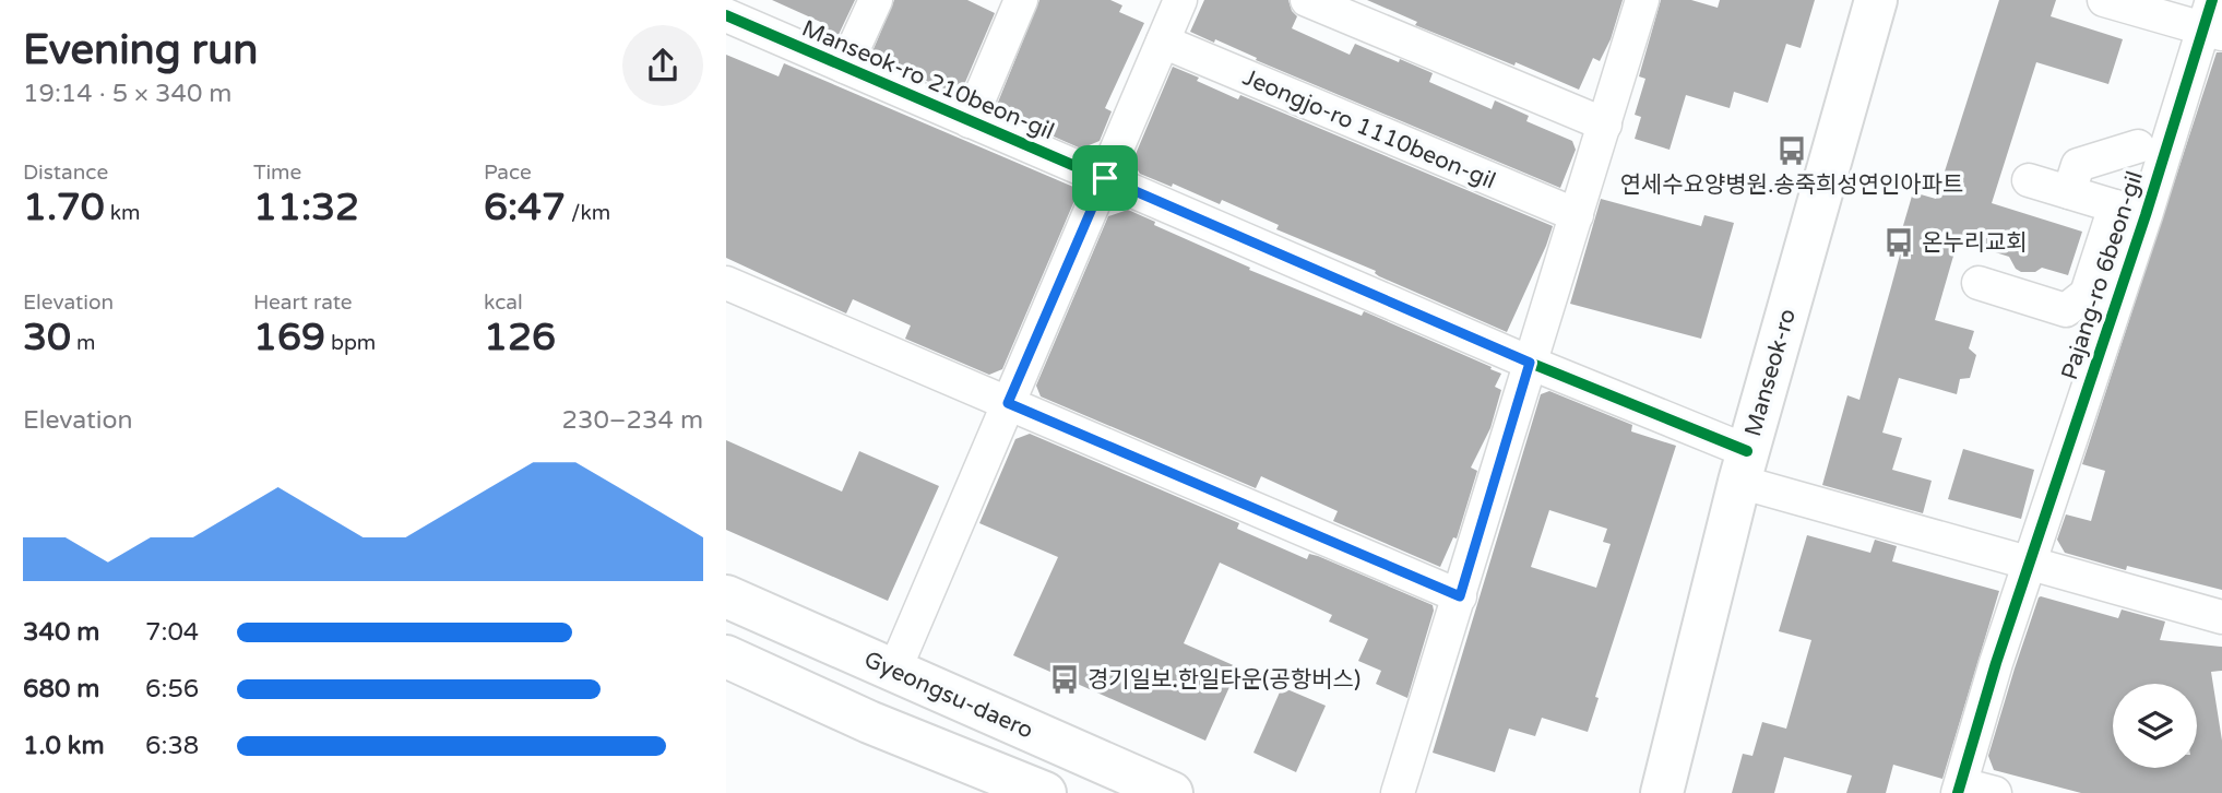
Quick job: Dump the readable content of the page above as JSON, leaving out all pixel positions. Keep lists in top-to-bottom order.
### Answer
{
  "streets": {
    "main road": ["Manseok-ro", "Gyeongsu-daero"],
    "street": ["Manseok-ro 210beon-gil", "Jeongjo-ro 1110beon-gil", "Pajang-ro 6beon-gil"]
  },
  "crossings": [
    ["Manseok-ro 210beon-gil", "Pajang-ro 6beon-gil"],
    ["Manseok-ro 210beon-gil", "Manseok-ro"]
  ],
  "places": {
    "bus stop": ["연세수요양병원.송죽희성연인아파트", "온누리교회", "경기일보.한일타운(공항버스)"]
  },
  "page": {
    "heading": ["Evening run", "19:14 · 5 × 340 m"],
    "stats": [
      ["Distance", "1.70 km"],
      ["Time", "11:32"],
      ["Pace", "6:47 /km"],
      ["Elevation", "30 m"],
      ["Heart rate", "169 bpm"],
      ["kcal", "126"]
    ],
    "chart": ["Elevation", "230–234 m"],
    "list": [
      {
        "name": "340 m",
        "note": "7:04"
      },
      {
        "name": "680 m",
        "note": "6:56"
      },
      {
        "name": "1.0 km",
        "note": "6:38"
      }
    ]
  }
}
